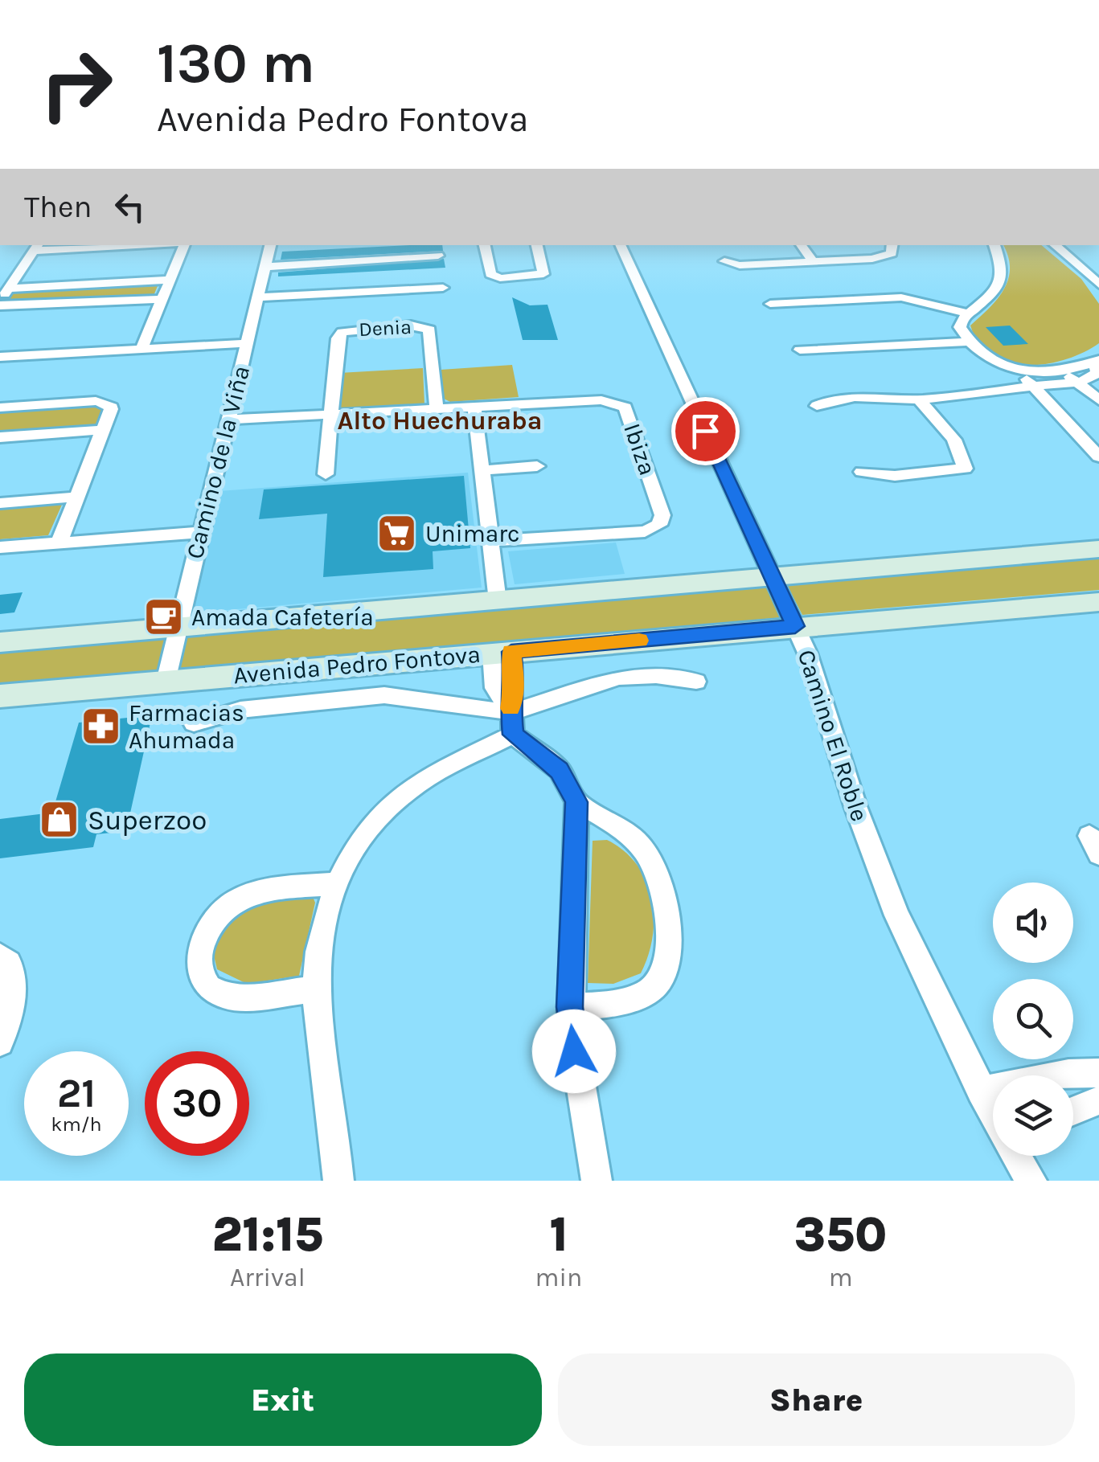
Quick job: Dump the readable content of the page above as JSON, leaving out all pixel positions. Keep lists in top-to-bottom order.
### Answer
{
  "streets": {
    "street": [
      "Denia",
      "Ibiza",
      "Camino de la Viña",
      "Avenida Pedro Fontova",
      "Camino El Roble"
    ]
  },
  "crossings": [
    ["Denia", "Ibiza"],
    ["Ibiza", "Camino de la Viña"],
    ["Camino de la Viña", "Avenida Pedro Fontova"],
    ["Avenida Pedro Fontova", "Camino El Roble"]
  ],
  "districts": ["Alto Huechuraba"],
  "places": {
    "supermarket": ["Unimarc"],
    "cafe": ["Amada Cafetería"],
    "pharmacy": ["Farmacias Ahumada"],
    "shop": ["Superzoo"]
  },
  "page": {
    "turn": ["130 m", "Avenida Pedro Fontova"],
    "then": "Then",
    "speed": "21 km/h",
    "limit": "30",
    "eta": [
      "21:15",
      "Arrival",
      "1",
      "min",
      "350",
      "m"
    ],
    "buttons": ["Exit", "Share"]
  }
}
